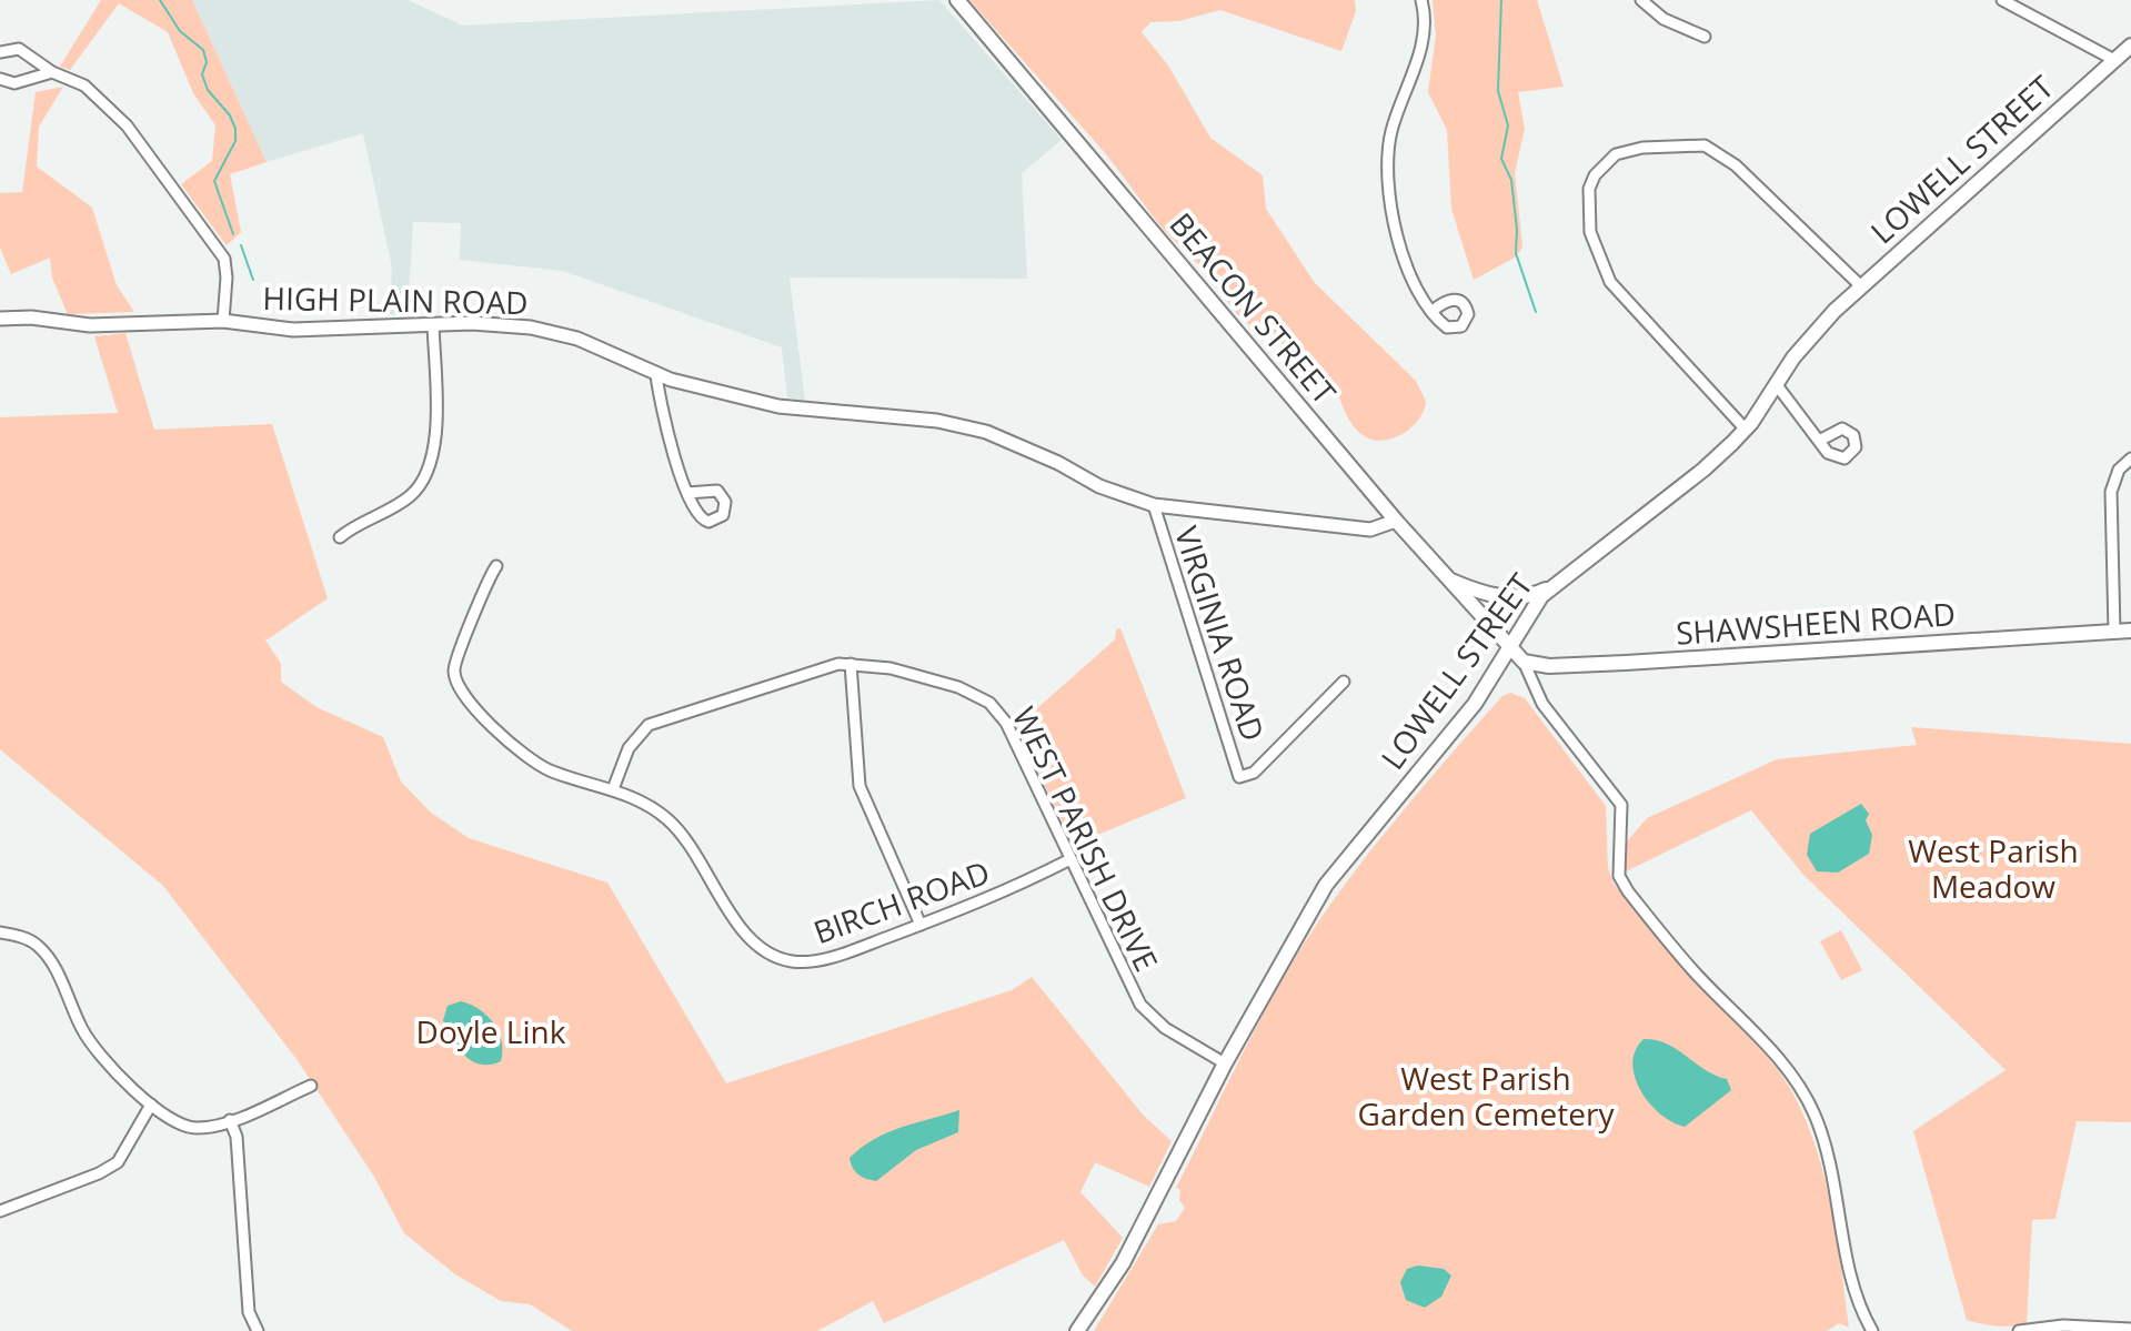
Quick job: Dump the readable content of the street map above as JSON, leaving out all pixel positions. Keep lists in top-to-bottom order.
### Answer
{
  "streets": {
    "main road": ["LOWELL STREET", "BEACON STREET", "SHAWSHEEN ROAD"],
    "street": [
      "HIGH PLAIN ROAD",
      "VIRGINIA ROAD",
      "WEST PARISH DRIVE",
      "BIRCH ROAD"
    ]
  },
  "crossings": [
    ["LOWELL STREET", "BEACON STREET"],
    ["LOWELL STREET", "WEST PARISH DRIVE"],
    ["HIGH PLAIN ROAD", "BEACON STREET"],
    ["HIGH PLAIN ROAD", "VIRGINIA ROAD"],
    ["WEST PARISH DRIVE", "BIRCH ROAD"]
  ],
  "parks": ["West Parish Meadow", "Doyle Link", "West Parish Garden Cemetery"]
}
